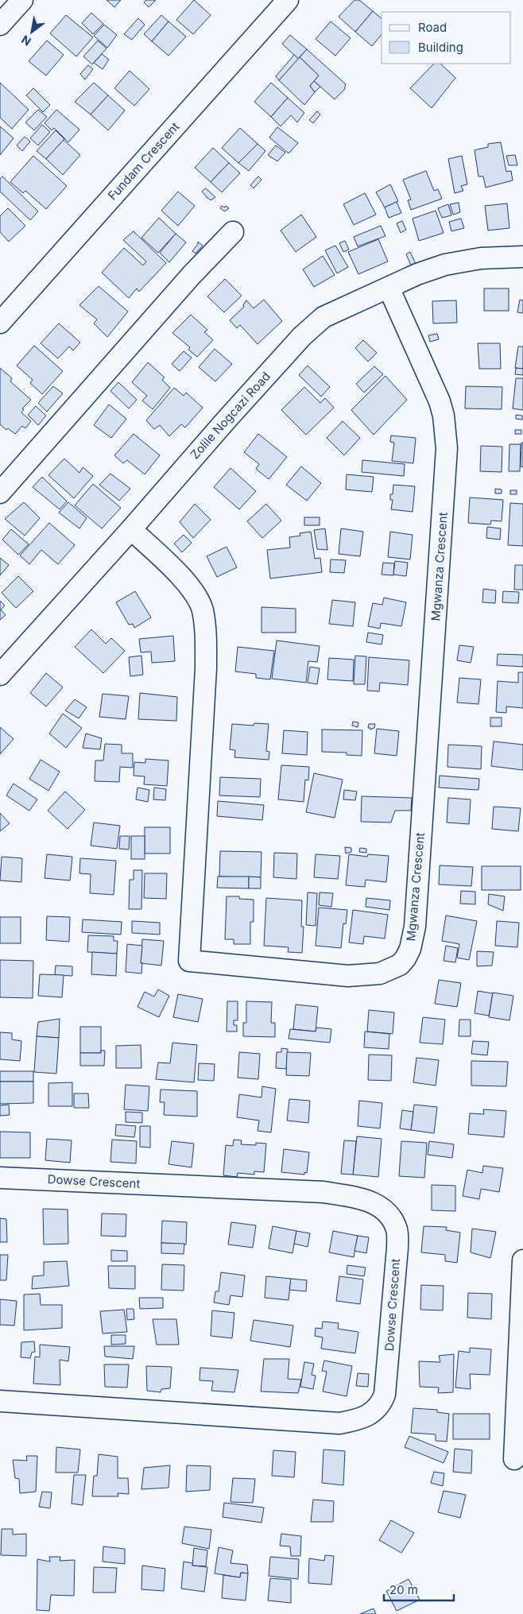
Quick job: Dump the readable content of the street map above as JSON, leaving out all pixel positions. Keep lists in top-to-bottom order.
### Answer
{
  "streets": {
    "street": [
      "Fundam Crescent",
      "Zolile Nogcazi Road",
      "Mgwanza Crescent",
      "Dowse Crescent"
    ]
  },
  "crossings": [
    ["Zolile Nogcazi Road", "Mgwanza Crescent"]
  ],
  "legend": ["Road", "Building"],
  "scale_bar": "20 m",
  "north": "bottom left"
}
